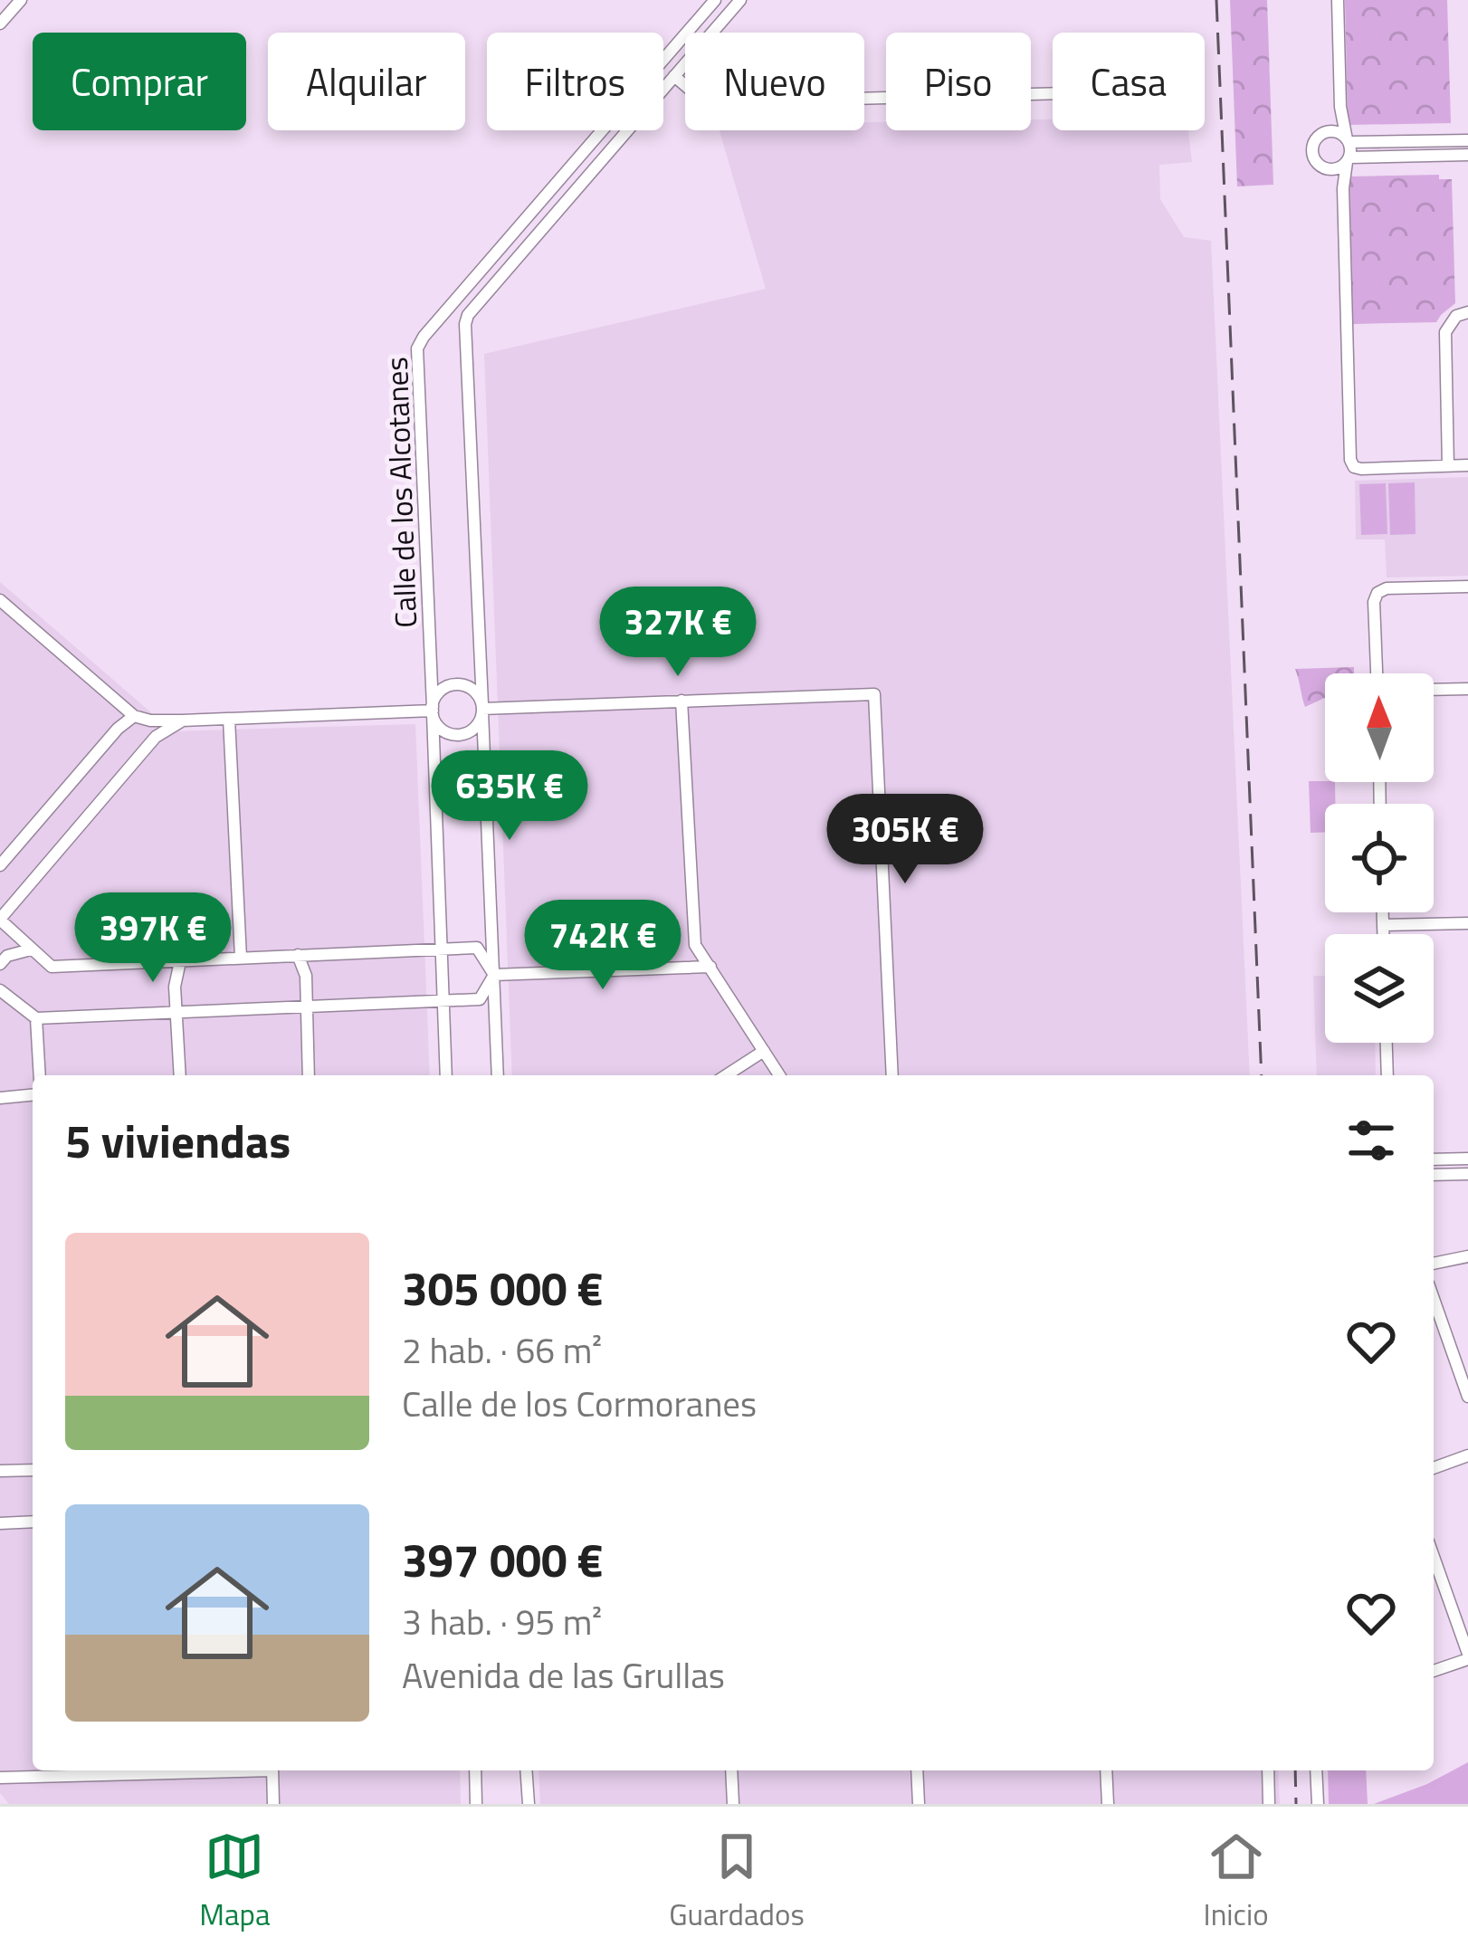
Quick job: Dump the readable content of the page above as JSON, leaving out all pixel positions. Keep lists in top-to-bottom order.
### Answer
{
  "streets": {
    "street": ["Calle de los Alcotanes"]
  },
  "north": "top",
  "page": {
    "chip": [
      "Comprar",
      "Alquilar",
      "Filtros",
      "Nuevo",
      "Piso",
      "Casa"
    ],
    "price": [
      "327K €",
      "635K €",
      "305K €",
      "397K €",
      "742K €"
    ],
    "heading": "5 viviendas",
    "list": [
      {
        "name": "305 000 €",
        "note": "2 hab. · 66 m² · Calle de los Cormoranes"
      },
      {
        "name": "397 000 €",
        "note": "3 hab. · 95 m² · Avenida de las Grullas"
      }
    ],
    "tabs": ["Mapa", "Guardados", "Inicio"]
  }
}
